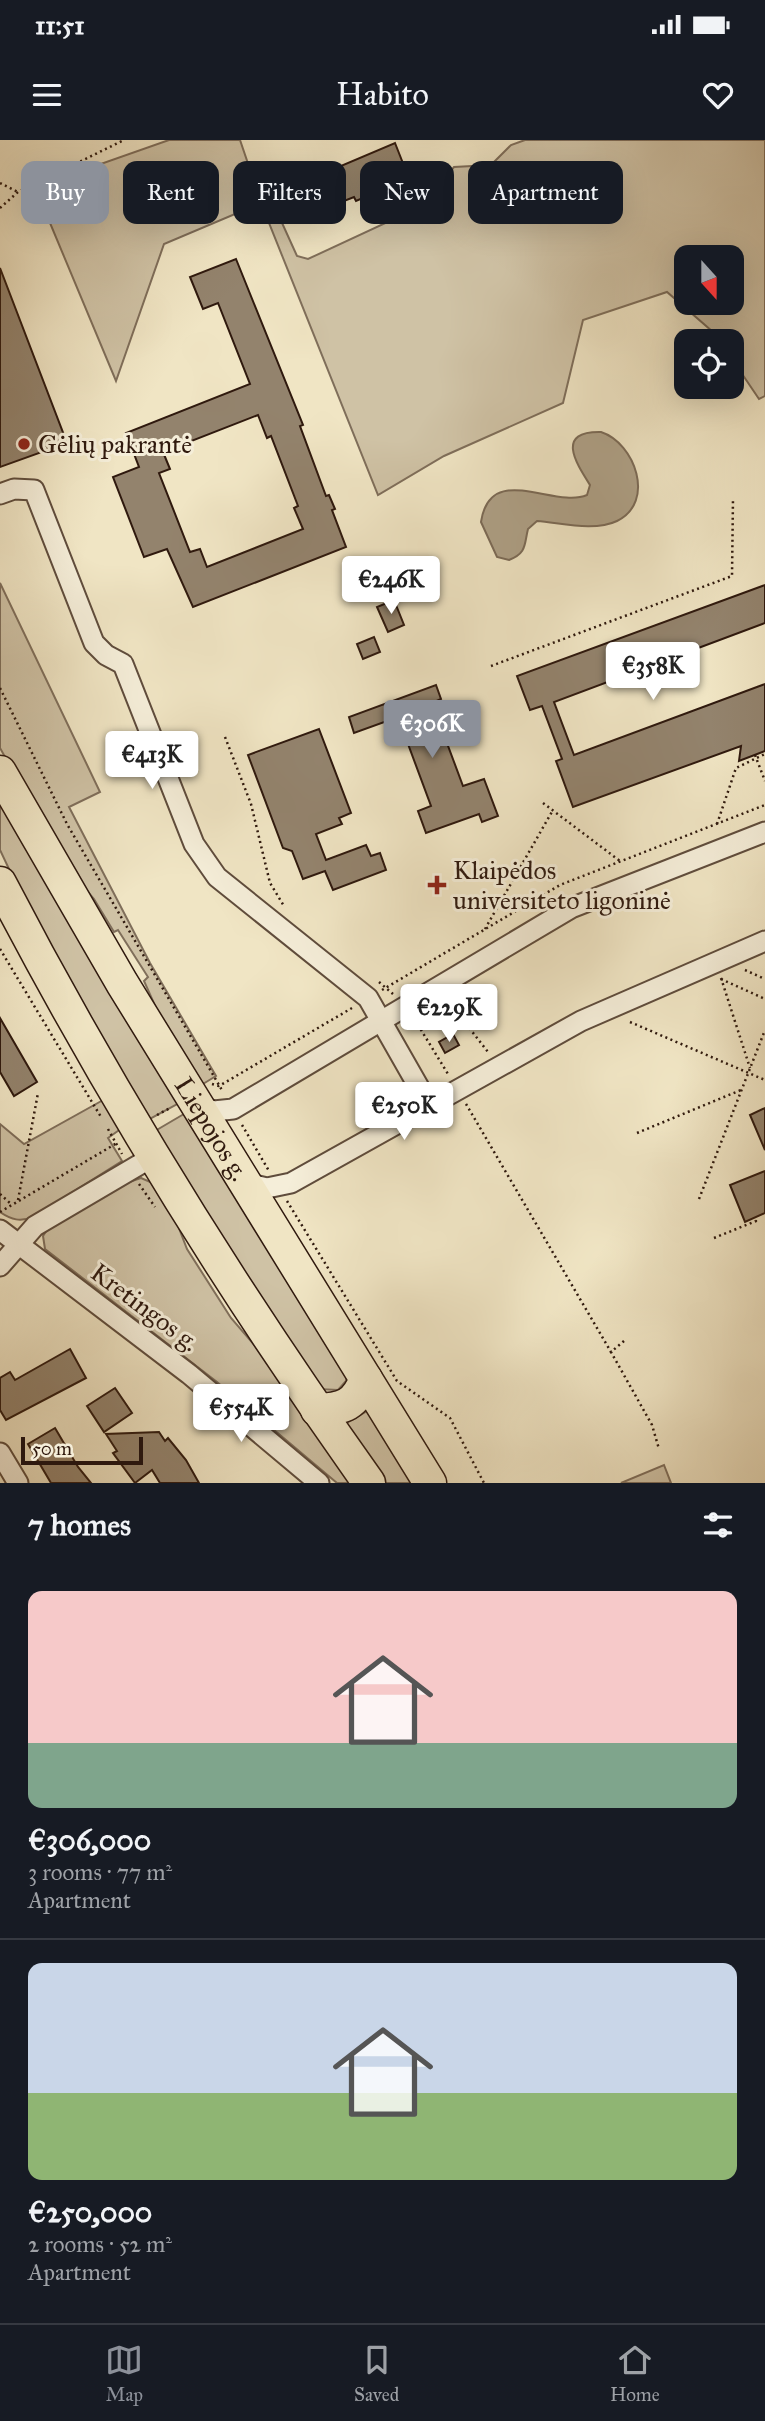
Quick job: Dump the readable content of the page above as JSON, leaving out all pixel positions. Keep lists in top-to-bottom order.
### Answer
{
  "streets": {
    "main road": ["Liepojos g."],
    "street": ["Kretingos g."]
  },
  "places": {
    "other": ["Gėlių pakrantė"],
    "health": ["Klaipėdos universiteto ligoninė"]
  },
  "scale_bar": "50 m",
  "north": "bottom",
  "page": {
    "status": "11:51",
    "header": "Habito",
    "chip": [
      "Buy",
      "Rent",
      "Filters",
      "New",
      "Apartment"
    ],
    "price": [
      "€246K",
      "€358K",
      "€306K",
      "€413K",
      "€229K",
      "€250K",
      "€554K"
    ],
    "scale": "50 m",
    "heading": "7 homes",
    "list": [
      {
        "name": "€306,000",
        "note": "3 rooms · 77 m² · Apartment"
      },
      {
        "name": "€250,000",
        "note": "2 rooms · 52 m² · Apartment"
      }
    ],
    "tabs": ["Map", "Saved", "Home"]
  }
}
